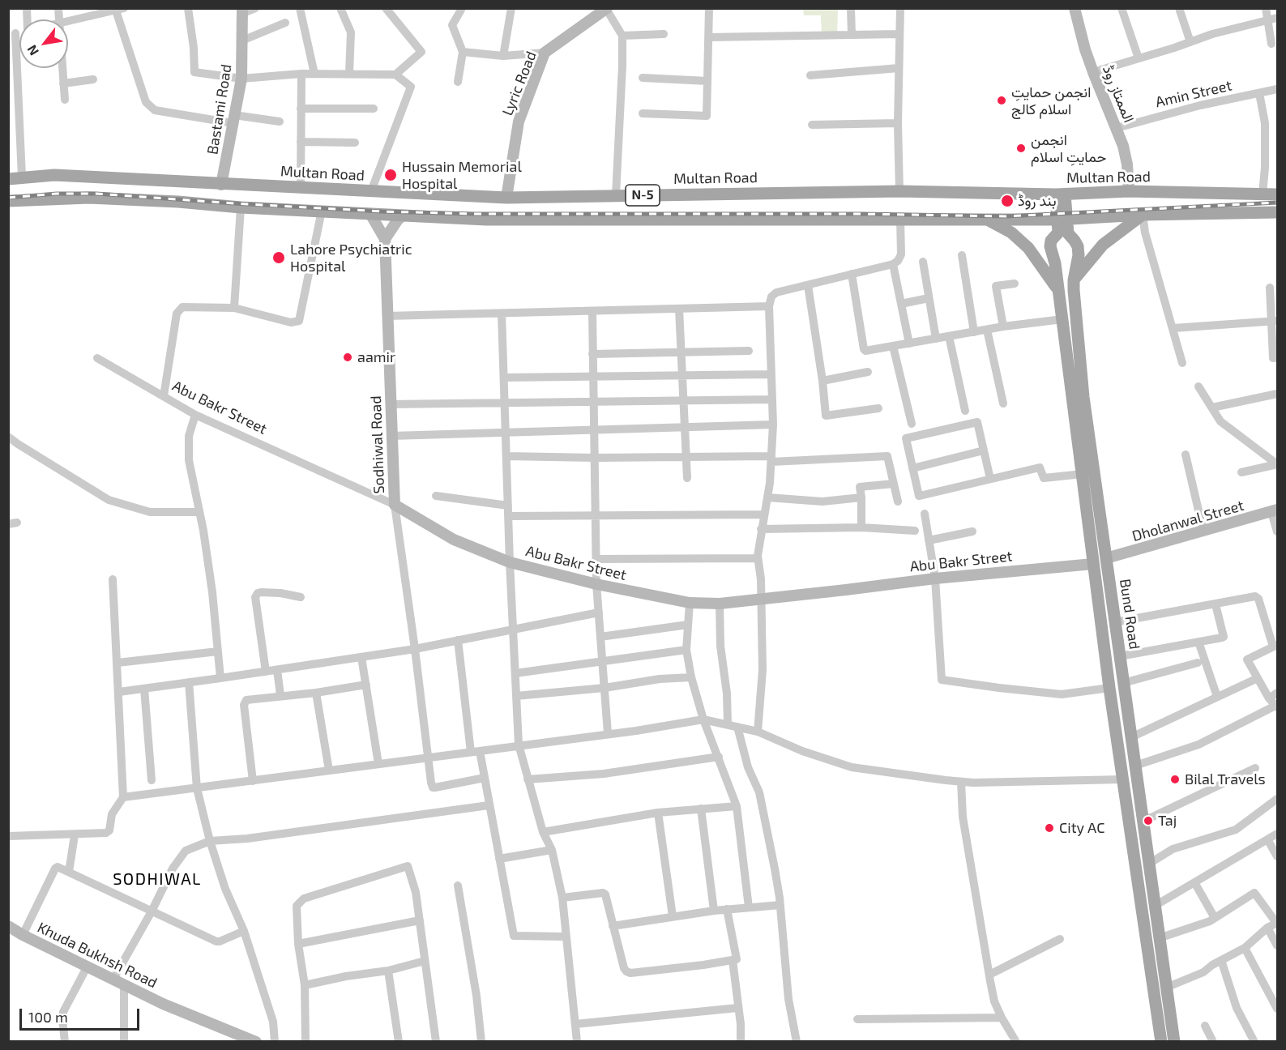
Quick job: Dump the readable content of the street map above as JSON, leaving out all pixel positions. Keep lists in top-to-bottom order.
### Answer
{
  "streets": {
    "main road": ["Multan Road", "N-5", "Bund Road"],
    "street": [
      "Lyric Road",
      "الممتاز روڈ",
      "Amin Street",
      "Bastami Road",
      "Abu Bakr Street",
      "Sodhiwal Road",
      "Dholanwal Street",
      "Khuda Bukhsh Road"
    ]
  },
  "crossings": [
    ["Lyric Road", "Multan Road"],
    ["الممتاز روڈ", "Amin Street"],
    ["الممتاز روڈ", "Multan Road"],
    ["Bastami Road", "Multan Road"],
    ["Multan Road", "Bund Road"],
    ["N-5", "Sodhiwal Road"],
    ["N-5", "Bund Road"],
    ["Abu Bakr Street", "Sodhiwal Road"],
    ["Abu Bakr Street", "Bund Road"],
    ["Dholanwal Street", "Bund Road"]
  ],
  "districts": ["SODHIWAL"],
  "places": [
    "انجمن حمایتِ اسلام کالج",
    "انجمن حمایتِ اسلام",
    "Hussain Memorial Hospital",
    "بند روڈ",
    "Lahore Psychiatric Hospital",
    "aamir",
    "Bilal Travels",
    "Taj",
    "City AC"
  ],
  "scale_bar": "100 m",
  "north": "bottom left"
}
